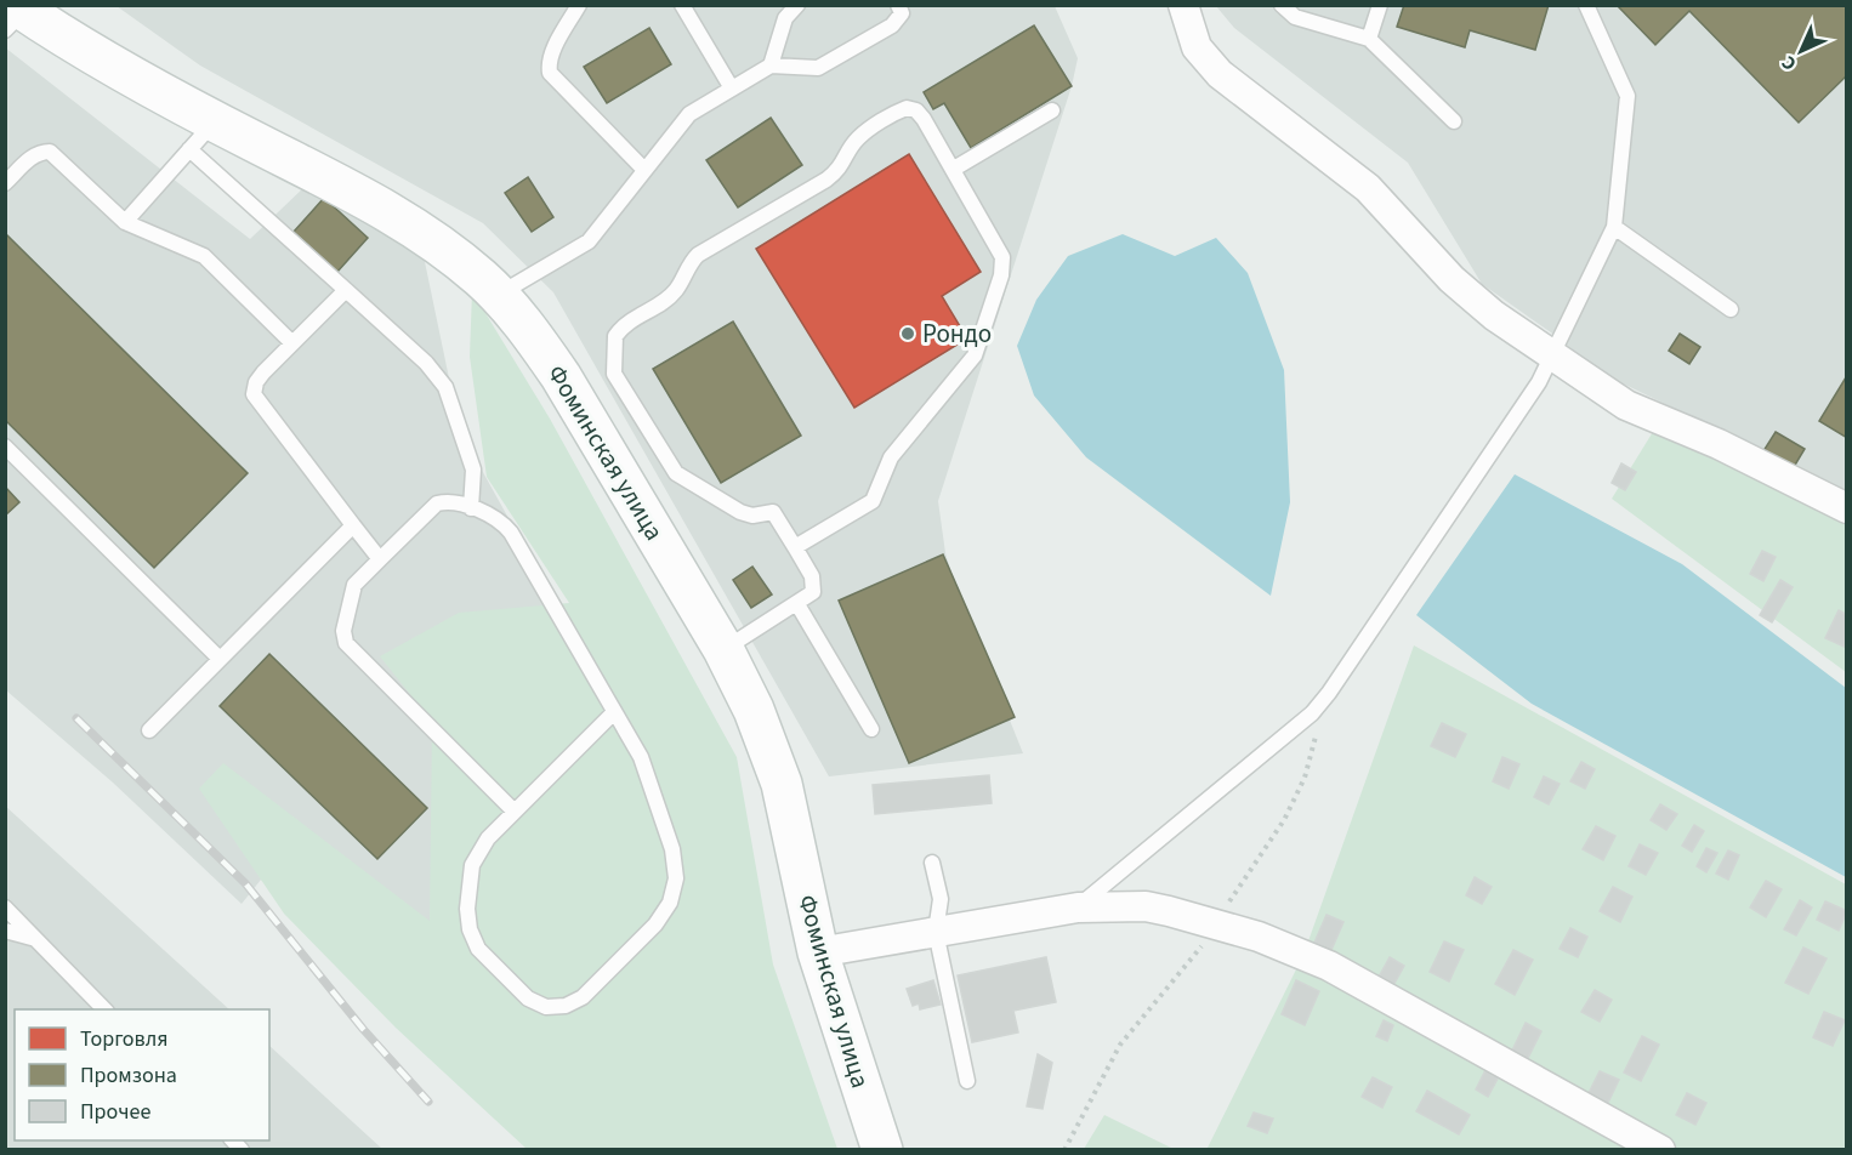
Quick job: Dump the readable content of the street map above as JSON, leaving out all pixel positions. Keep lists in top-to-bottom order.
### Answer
{
  "streets": {
    "street": ["Фоминская улица"]
  },
  "places": ["Рондо"],
  "legend": ["Торговля", "Промзона", "Прочее"],
  "north": "bottom left"
}
